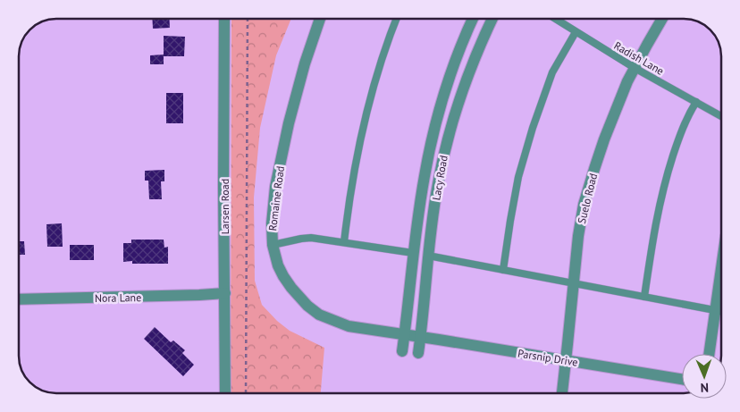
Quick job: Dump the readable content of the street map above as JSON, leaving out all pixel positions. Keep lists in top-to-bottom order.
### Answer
{
  "streets": {
    "street": [
      "Lacy Road",
      "Romaine Road",
      "Suelo Road",
      "Larsen Road",
      "Nora Lane",
      "Parsnip Drive"
    ],
    "lane": ["Radish Lane"]
  },
  "crossings": [
    ["Radish Lane", "Suelo Road"],
    ["Lacy Road", "Romaine Road"],
    ["Lacy Road", "Parsnip Drive"],
    ["Romaine Road", "Parsnip Drive"],
    ["Suelo Road", "Parsnip Drive"],
    ["Larsen Road", "Nora Lane"]
  ],
  "north": "bottom"
}
